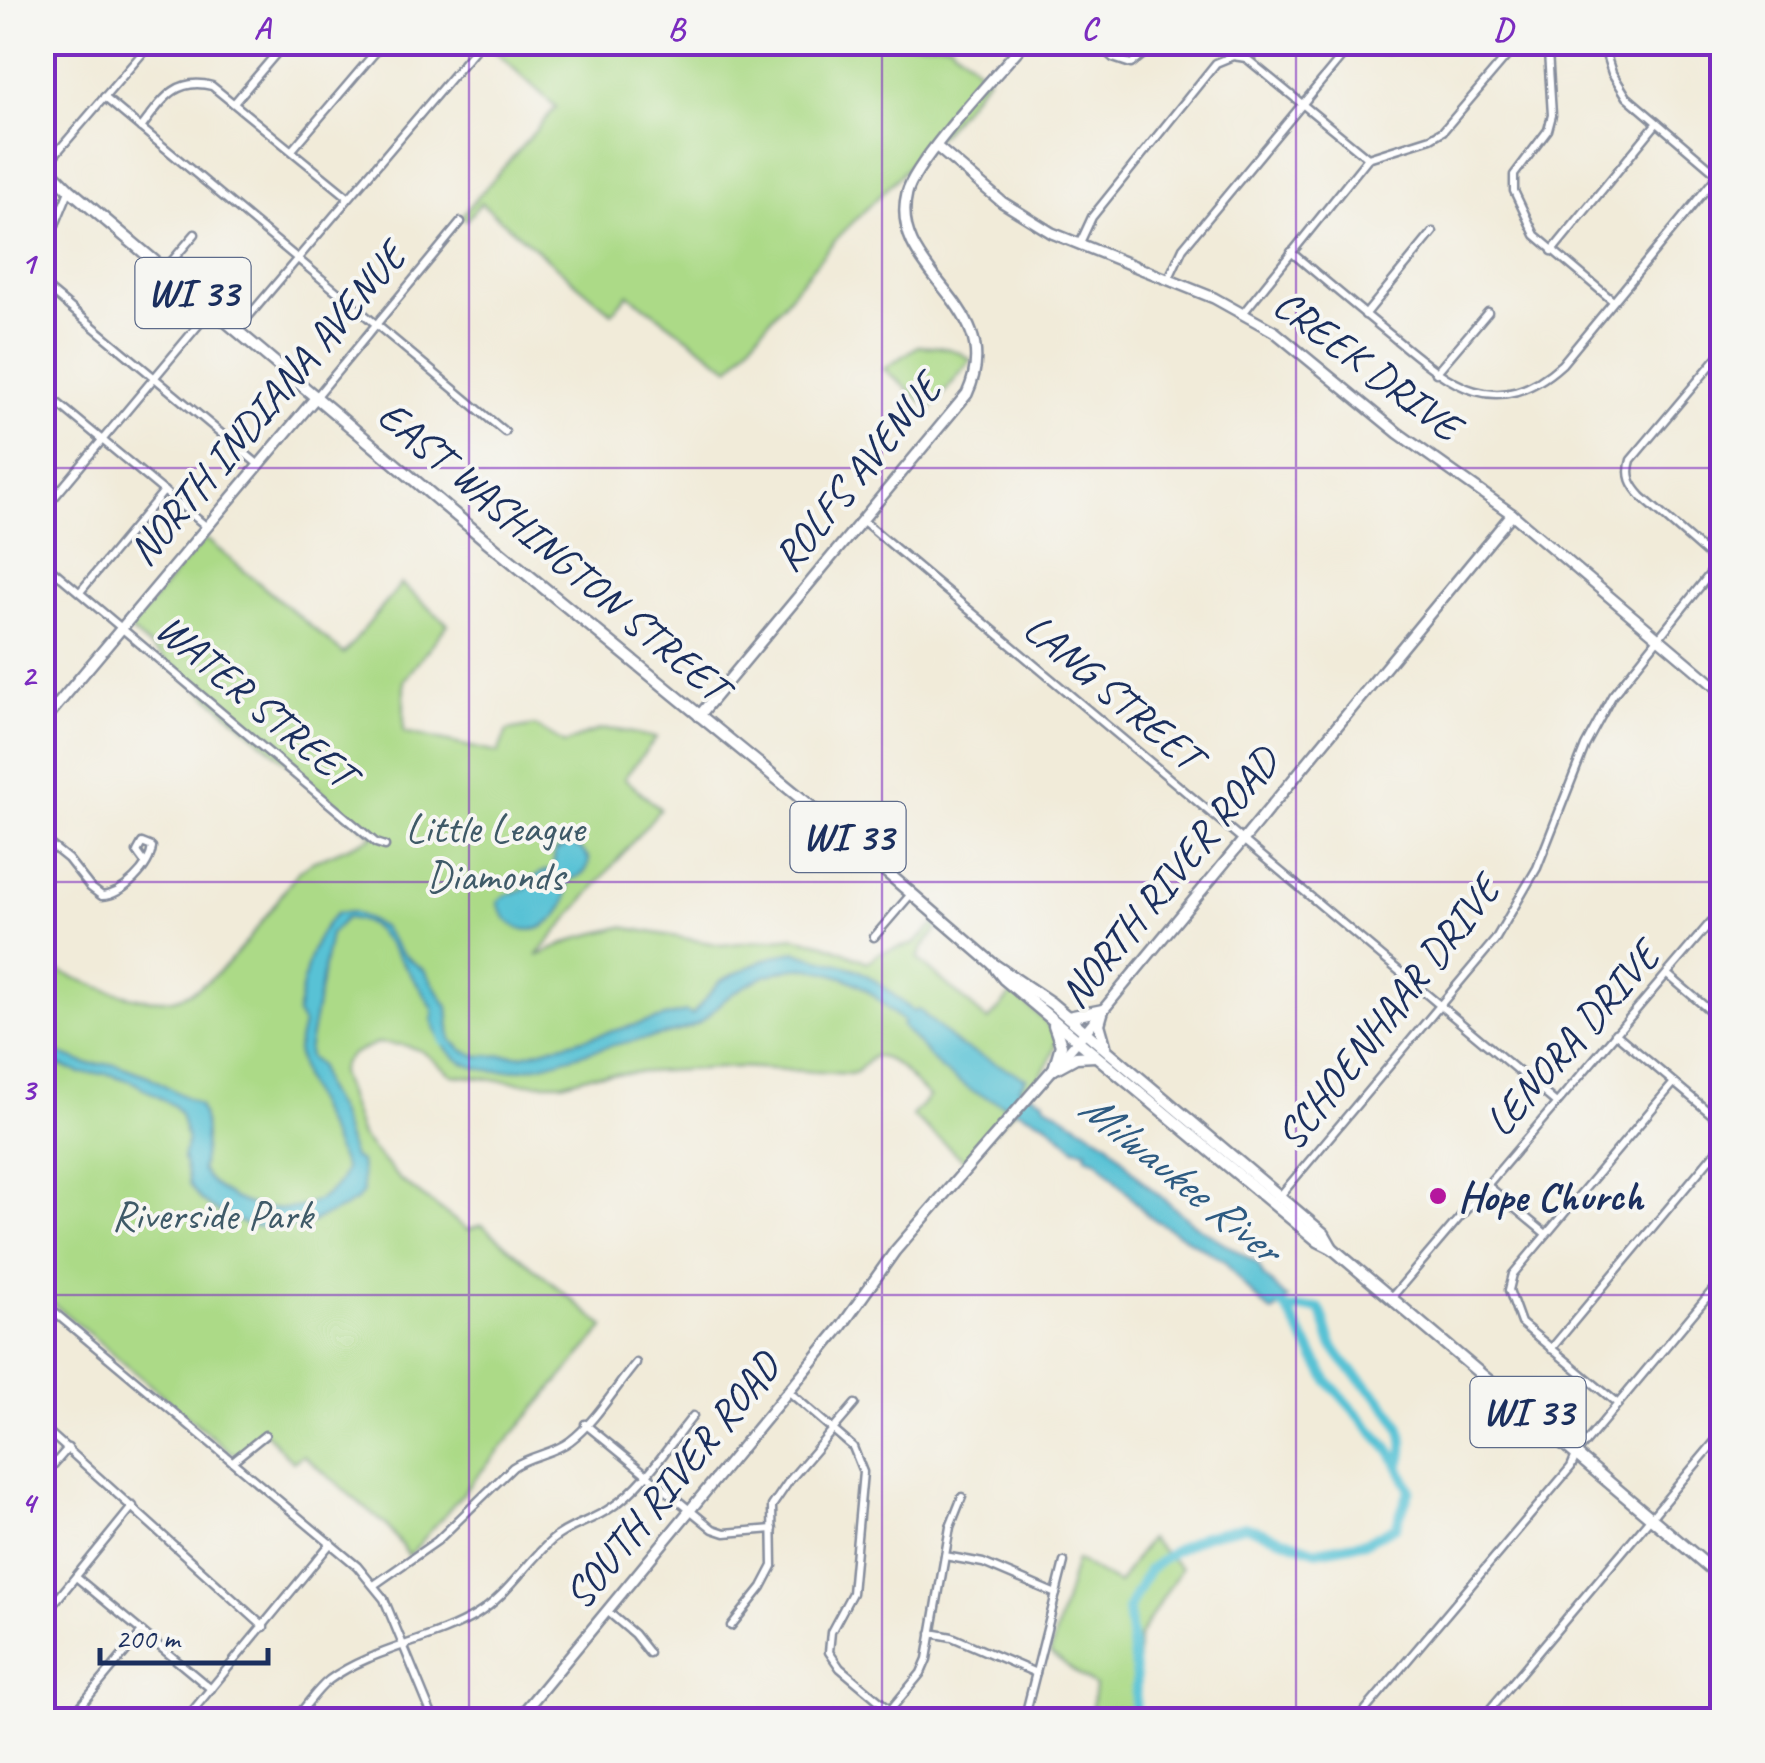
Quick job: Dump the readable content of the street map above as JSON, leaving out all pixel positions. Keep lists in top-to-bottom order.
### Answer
{
  "streets": {
    "main road": ["WI 33", "EAST WASHINGTON STREET"],
    "street": [
      "CREEK DRIVE",
      "NORTH INDIANA AVENUE",
      "ROLFS AVENUE",
      "LANG STREET",
      "WATER STREET",
      "NORTH RIVER ROAD",
      "SCHOENHAAR DRIVE",
      "LENORA DRIVE",
      "SOUTH RIVER ROAD"
    ]
  },
  "crossings": [
    ["CREEK DRIVE", "ROLFS AVENUE"],
    ["CREEK DRIVE", "NORTH RIVER ROAD"],
    ["CREEK DRIVE", "SCHOENHAAR DRIVE"],
    ["NORTH INDIANA AVENUE", "EAST WASHINGTON STREET"],
    ["NORTH INDIANA AVENUE", "WATER STREET"],
    ["ROLFS AVENUE", "EAST WASHINGTON STREET"],
    ["ROLFS AVENUE", "LANG STREET"],
    ["EAST WASHINGTON STREET", "NORTH RIVER ROAD"],
    ["EAST WASHINGTON STREET", "SCHOENHAAR DRIVE"],
    ["EAST WASHINGTON STREET", "LENORA DRIVE"],
    ["LANG STREET", "NORTH RIVER ROAD"],
    ["LANG STREET", "SCHOENHAAR DRIVE"],
    ["LANG STREET", "LENORA DRIVE"],
    ["NORTH RIVER ROAD", "SOUTH RIVER ROAD"]
  ],
  "water": ["Milwaukee River"],
  "parks": ["Little League Diamonds", "Riverside Park"],
  "places": ["Hope Church"],
  "scale_bar": "200 m",
  "grid": {
    "columns": [
      "A",
      "B",
      "C",
      "D"
    ],
    "rows": [
      "1",
      "2",
      "3",
      "4"
    ]
  }
}
